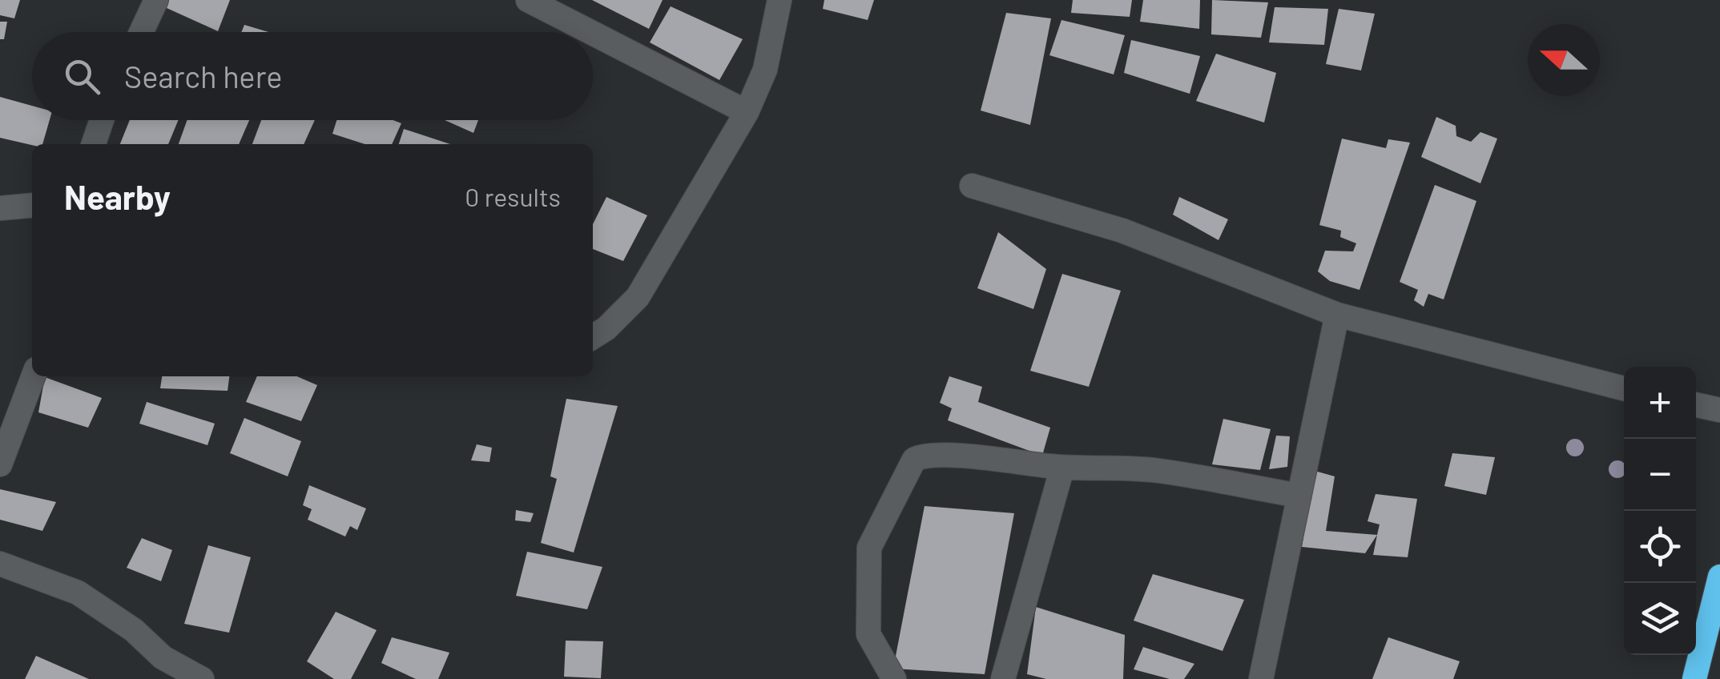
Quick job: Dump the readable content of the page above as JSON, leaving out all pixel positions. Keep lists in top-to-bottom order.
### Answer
{
  "north": "left",
  "page": {
    "search": "Search here",
    "heading": ["Nearby", "0 results"],
    "map_buttons": ["+", "−"]
  }
}
